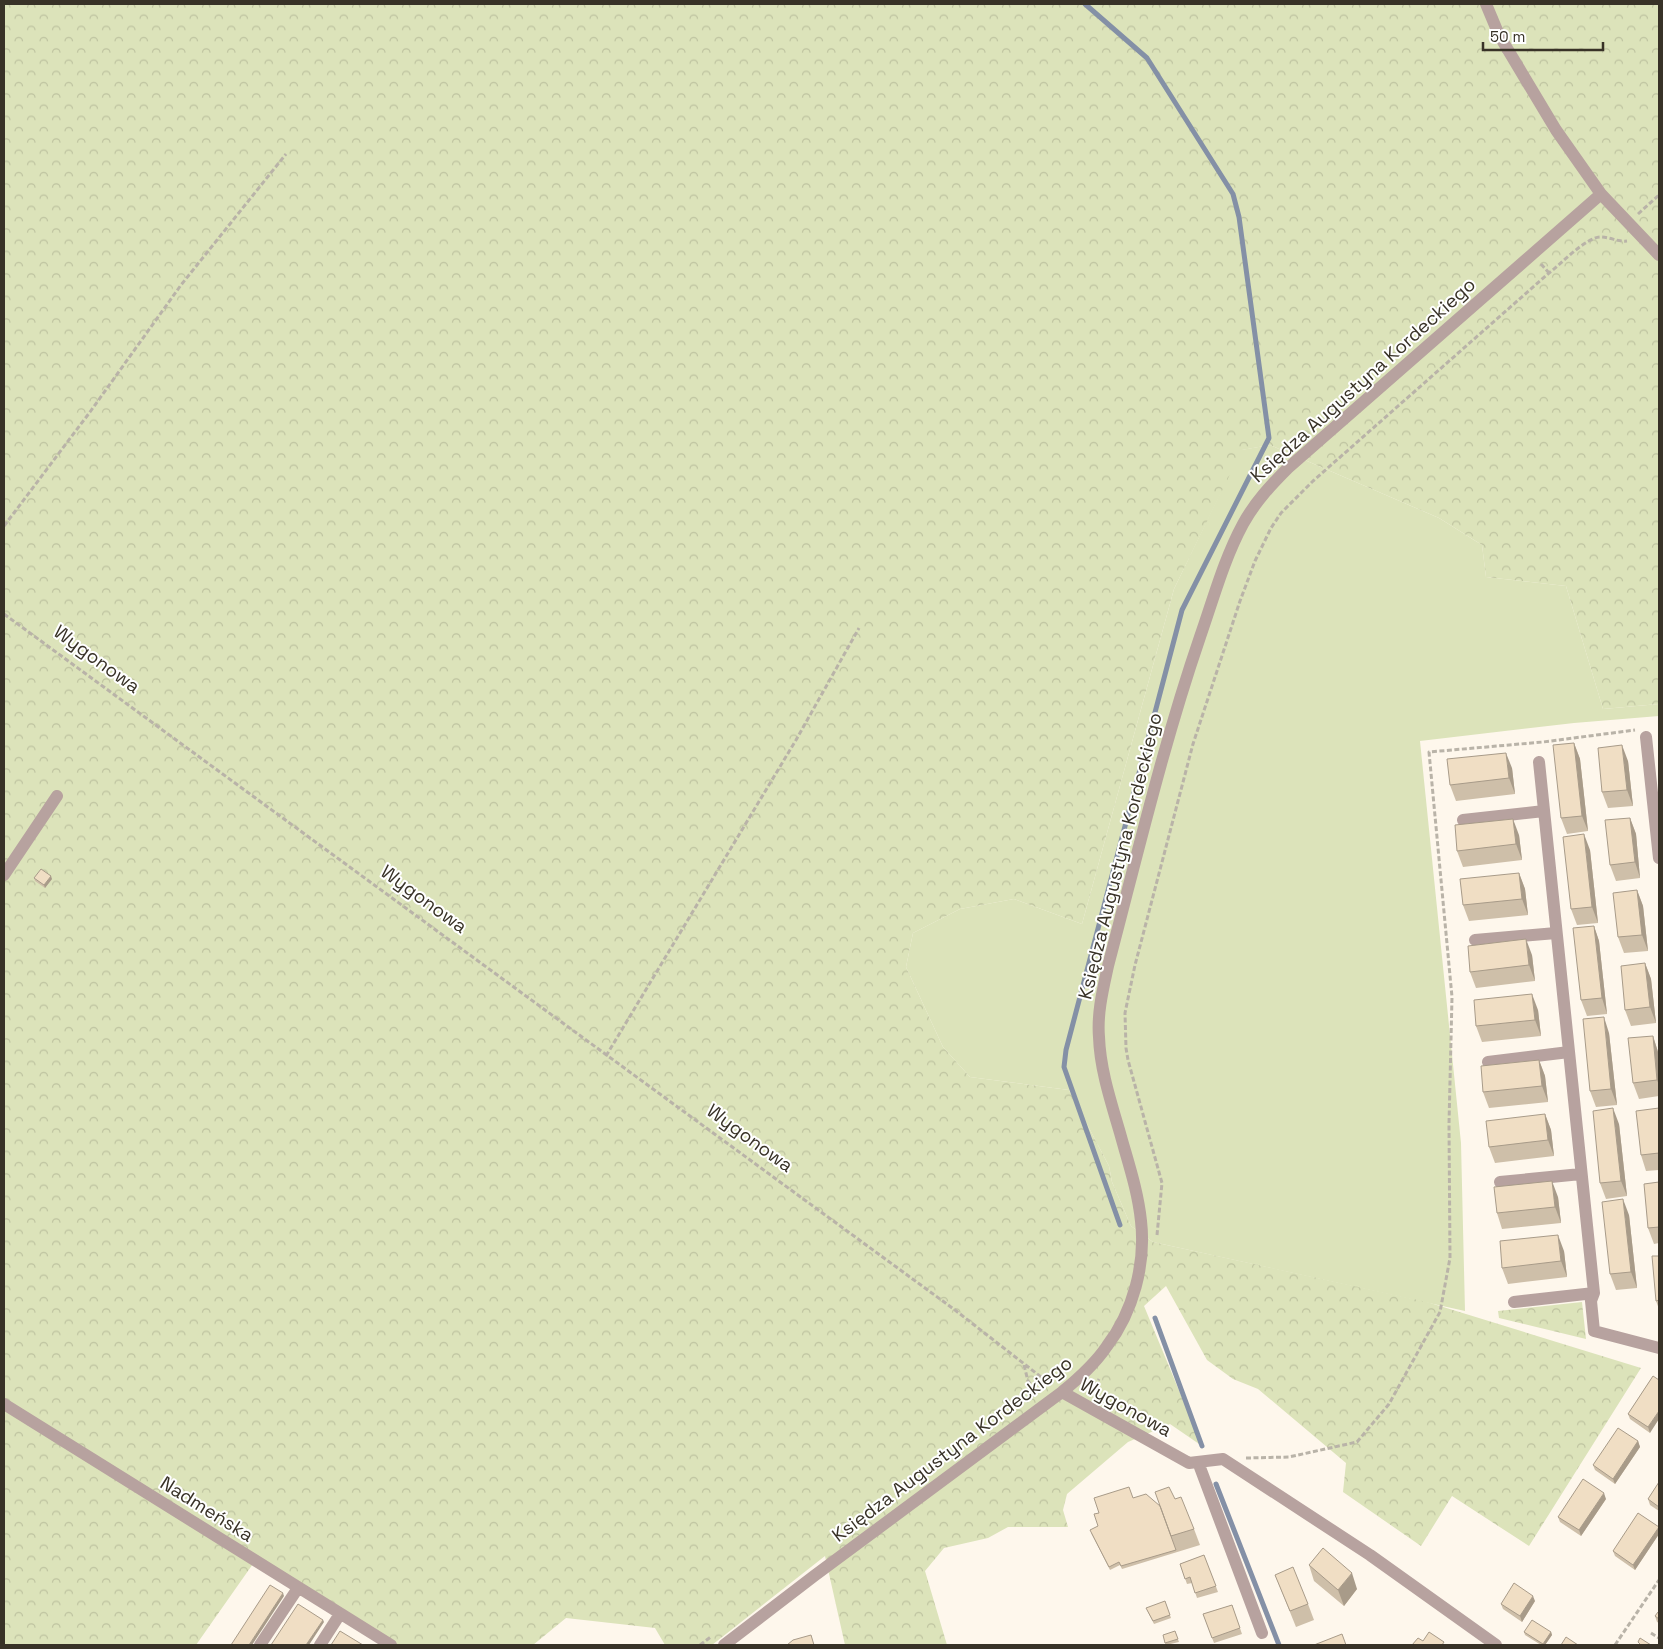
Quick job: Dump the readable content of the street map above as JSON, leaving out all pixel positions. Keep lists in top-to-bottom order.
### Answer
{
  "streets": {
    "street": ["Księdza Augustyna Kordeckiego", "Wygonowa", "Nadmeńska"]
  },
  "crossings": [
    ["Księdza Augustyna Kordeckiego", "Wygonowa"]
  ],
  "scale_bar": "50 m"
}
